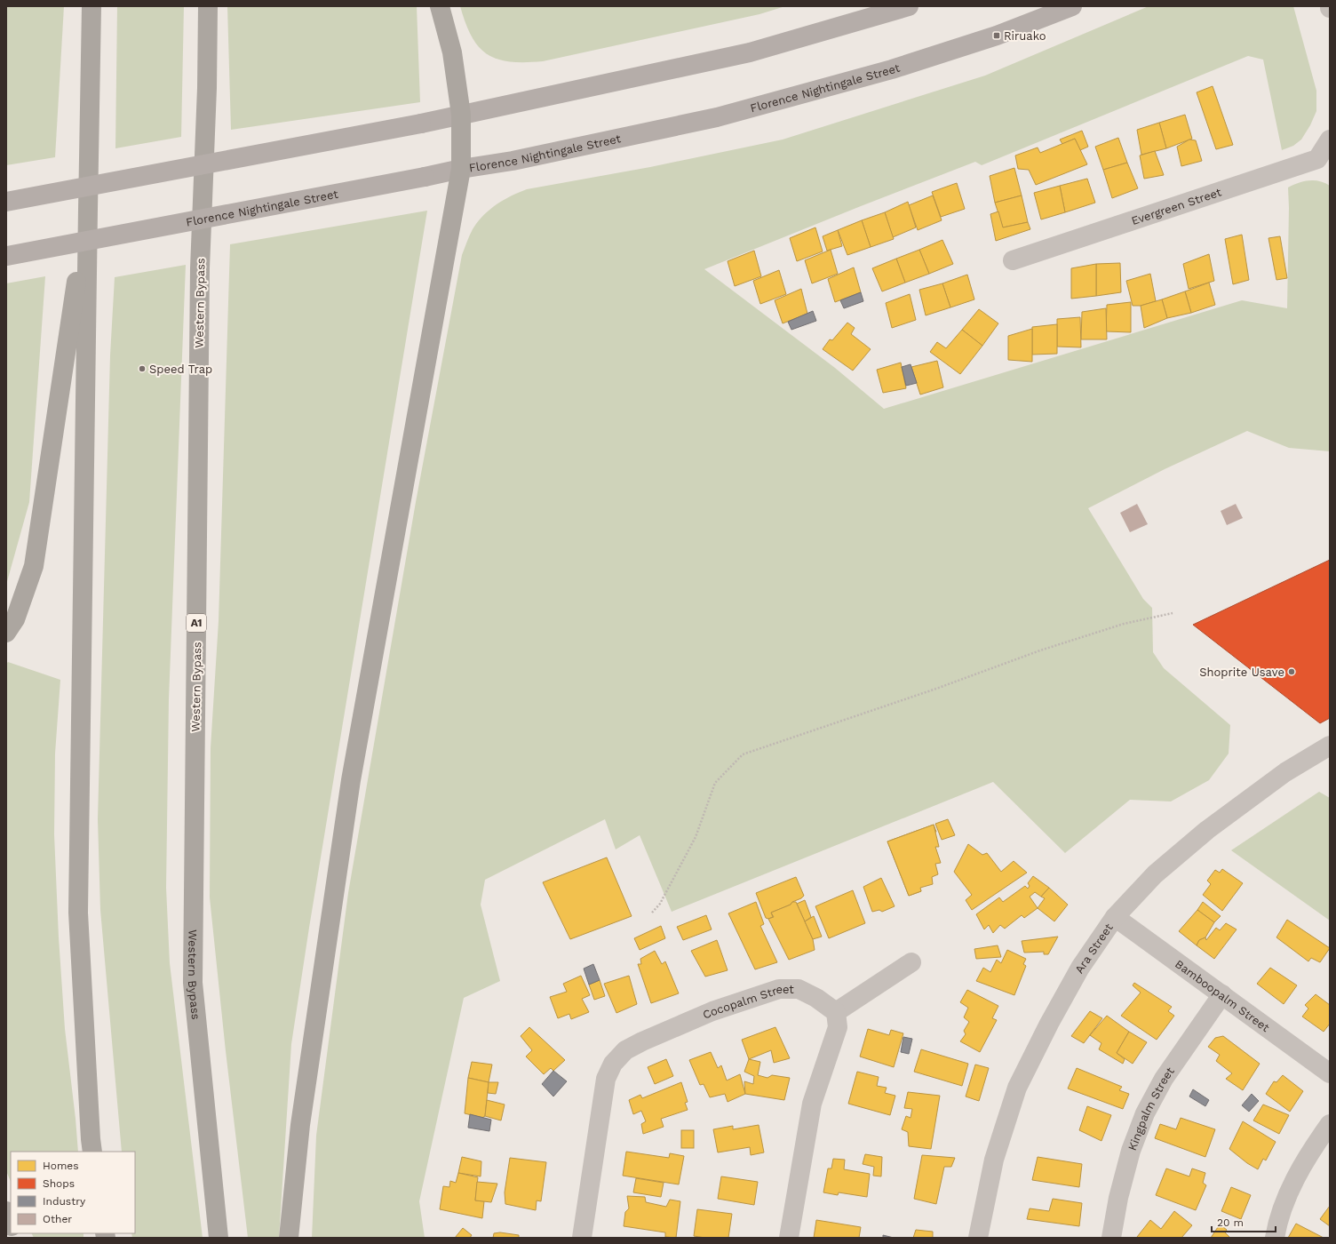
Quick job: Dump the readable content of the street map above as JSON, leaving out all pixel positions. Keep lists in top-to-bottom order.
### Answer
{
  "streets": {
    "highway": ["Western Bypass", "A1"],
    "main road": ["Florence Nightingale Street"],
    "street": [
      "Evergreen Street",
      "Ara Street",
      "Bamboopalm Street",
      "Cocopalm Street",
      "Kingpalm Street"
    ]
  },
  "crossings": [
    ["Ara Street", "Bamboopalm Street"],
    ["Bamboopalm Street", "Kingpalm Street"]
  ],
  "places": {
    "transit": ["Riruako"],
    "other": ["Speed Trap", "Shoprite Usave"]
  },
  "legend": [
    "Homes",
    "Shops",
    "Industry",
    "Other"
  ],
  "scale_bar": "20 m"
}
